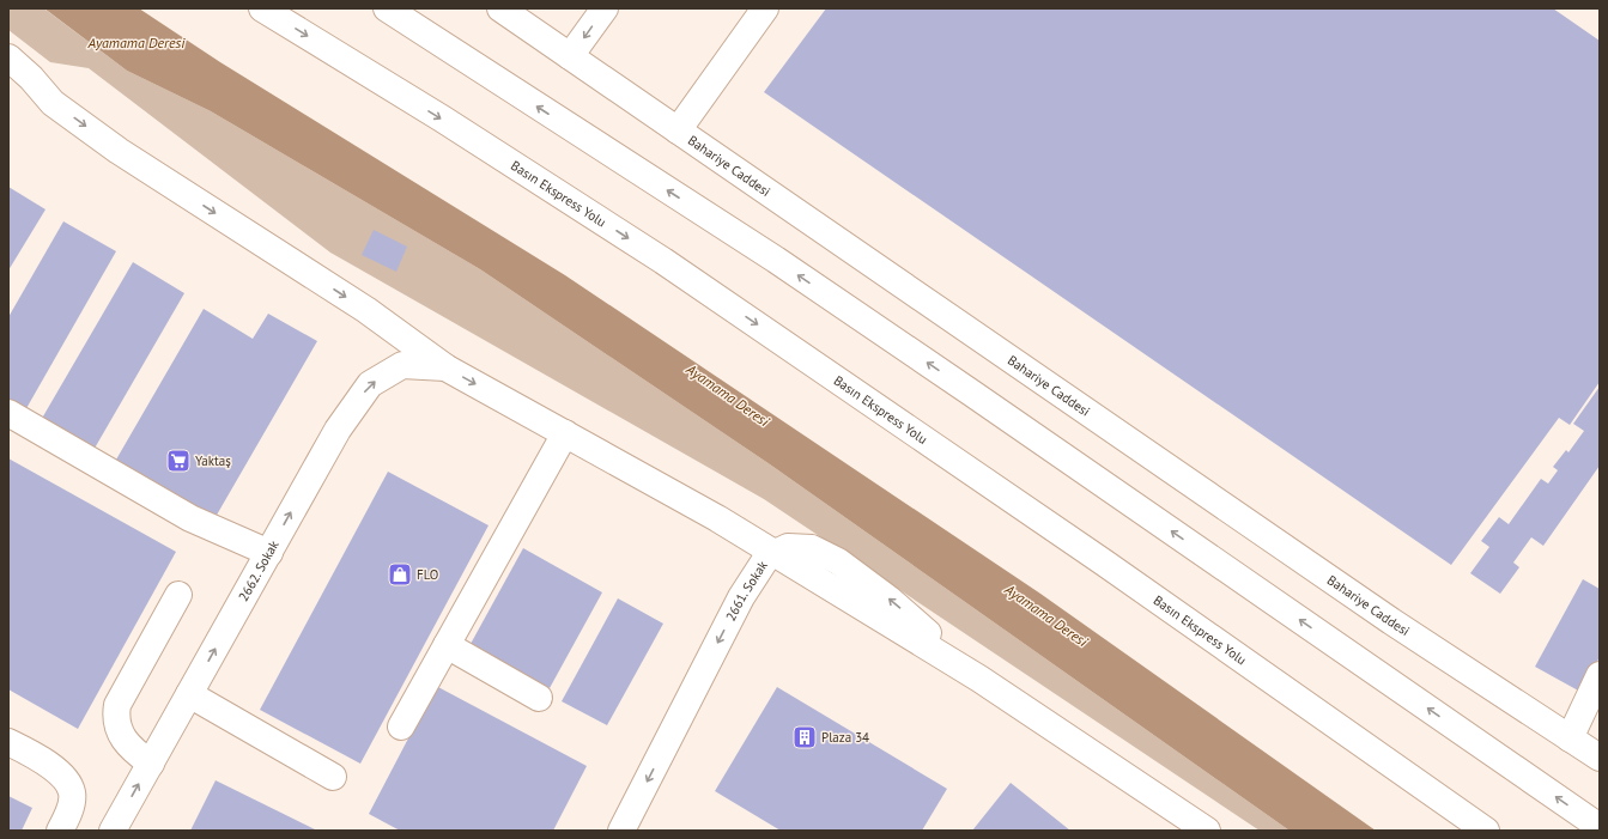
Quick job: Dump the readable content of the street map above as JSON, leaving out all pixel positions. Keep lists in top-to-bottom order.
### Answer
{
  "streets": {
    "main road": [
      "Bahariye Caddesi",
      "Basın Ekspress Yolu",
      "2662. Sokak",
      "2661. Sokak"
    ]
  },
  "water": ["Ayamama Deresi"],
  "places": {
    "supermarket": ["Yaktaş"],
    "shop": ["FLO"],
    "building": ["Plaza 34"]
  }
}
